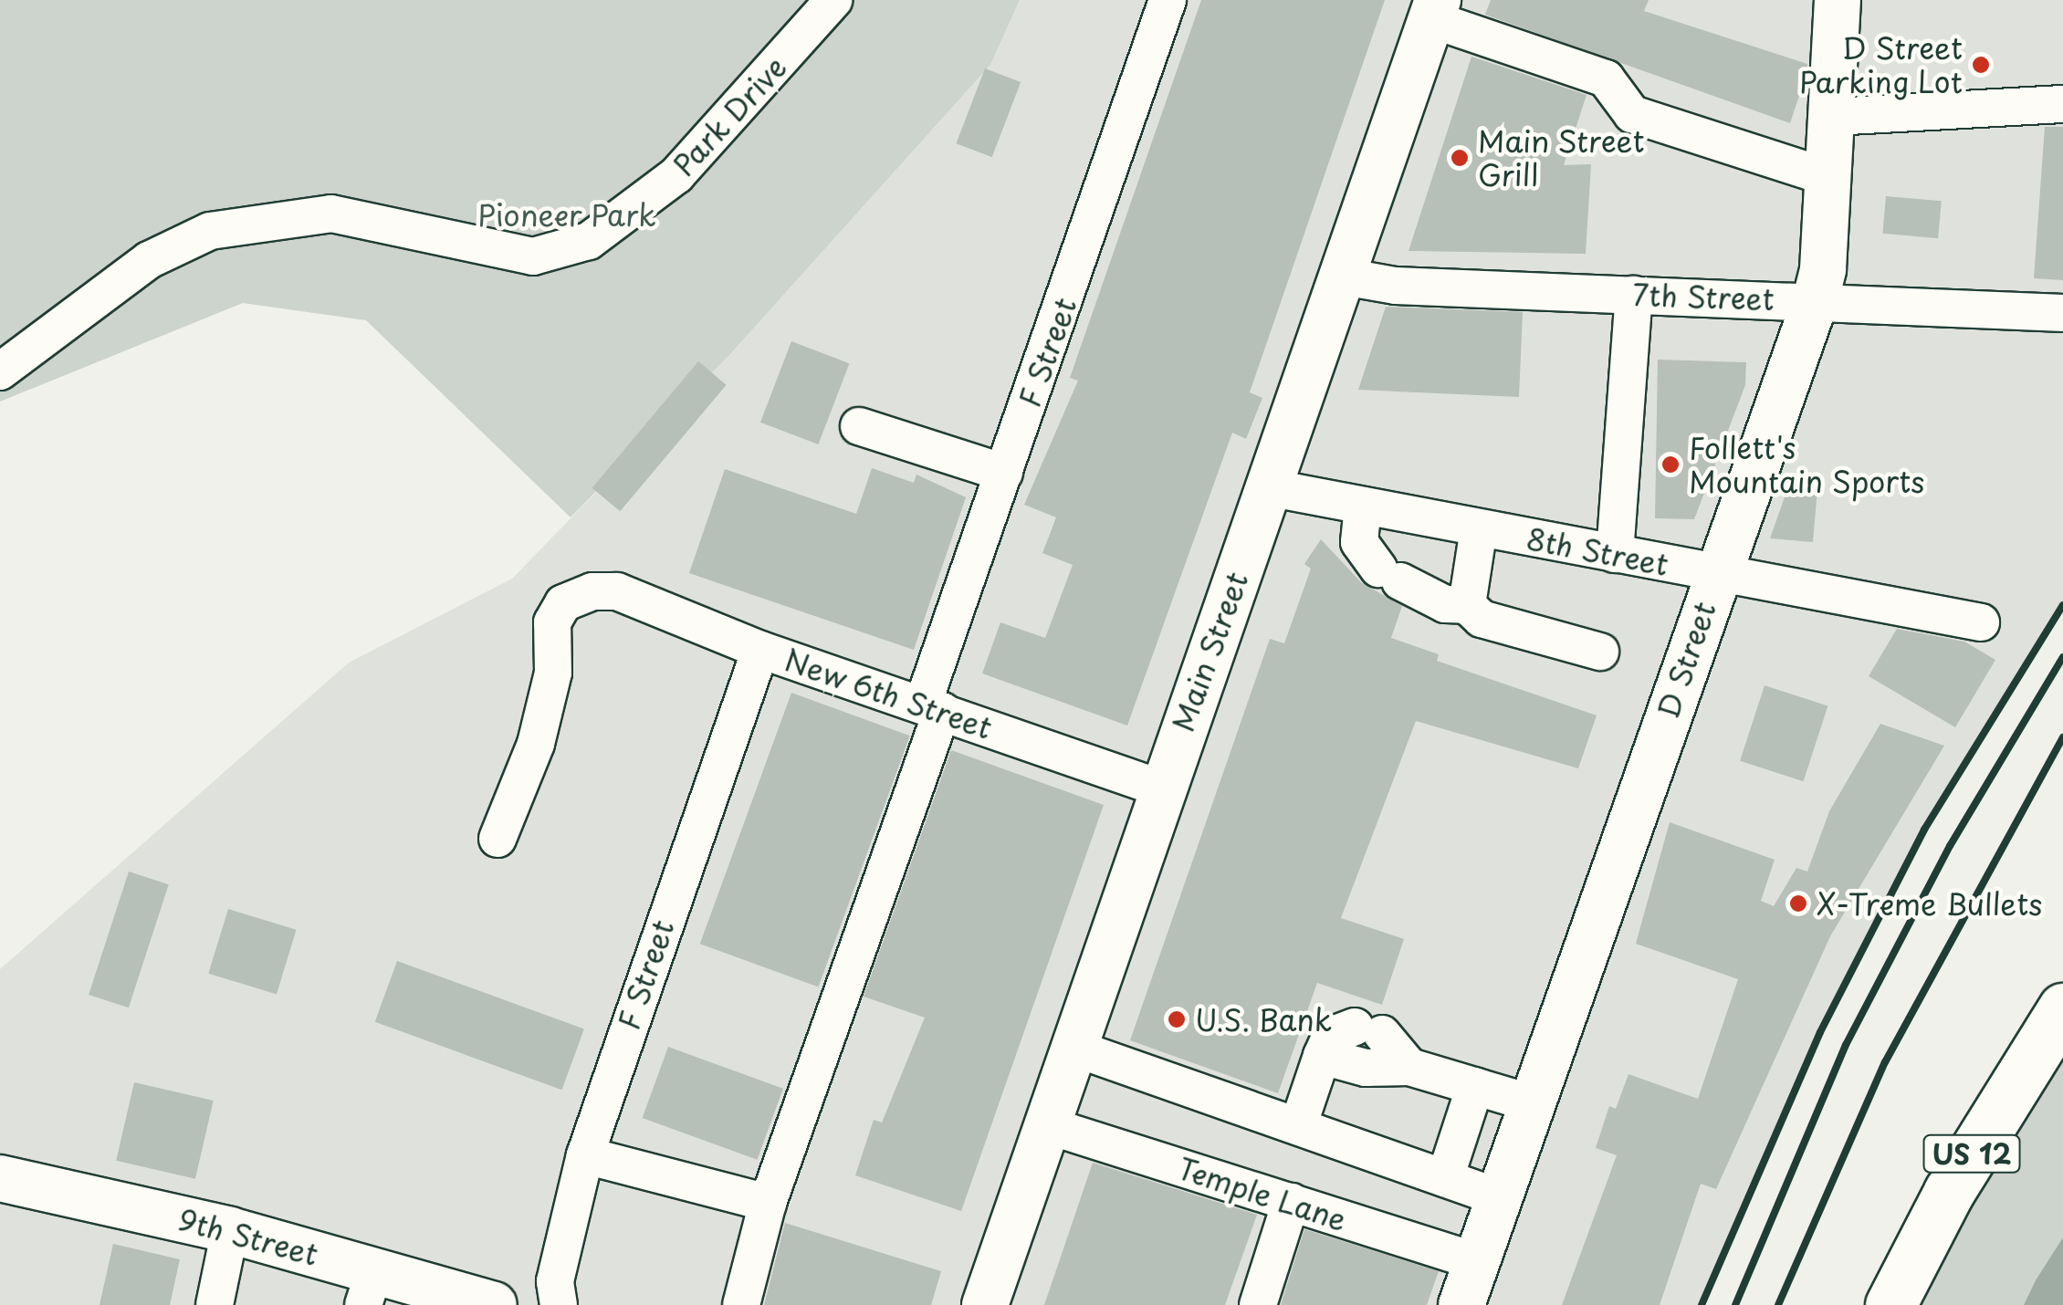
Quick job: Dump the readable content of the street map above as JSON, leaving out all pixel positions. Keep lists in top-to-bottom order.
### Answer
{
  "streets": {
    "highway": ["US 12"],
    "main road": ["Main Street", "D Street", "9th Street"],
    "street": [
      "Park Drive",
      "7th Street",
      "F Street",
      "8th Street",
      "New 6th Street",
      "Temple Lane"
    ]
  },
  "crossings": [
    ["7th Street", "Main Street"],
    ["7th Street", "D Street"],
    ["F Street", "New 6th Street"],
    ["8th Street", "Main Street"],
    ["8th Street", "D Street"],
    ["Main Street", "New 6th Street"],
    ["Main Street", "Temple Lane"],
    ["D Street", "Temple Lane"]
  ],
  "parks": ["Pioneer Park"],
  "places": [
    "D Street Parking Lot",
    "Main Street Grill",
    "Follett's Mountain Sports",
    "X-Treme Bullets",
    "U.S. Bank"
  ]
}
